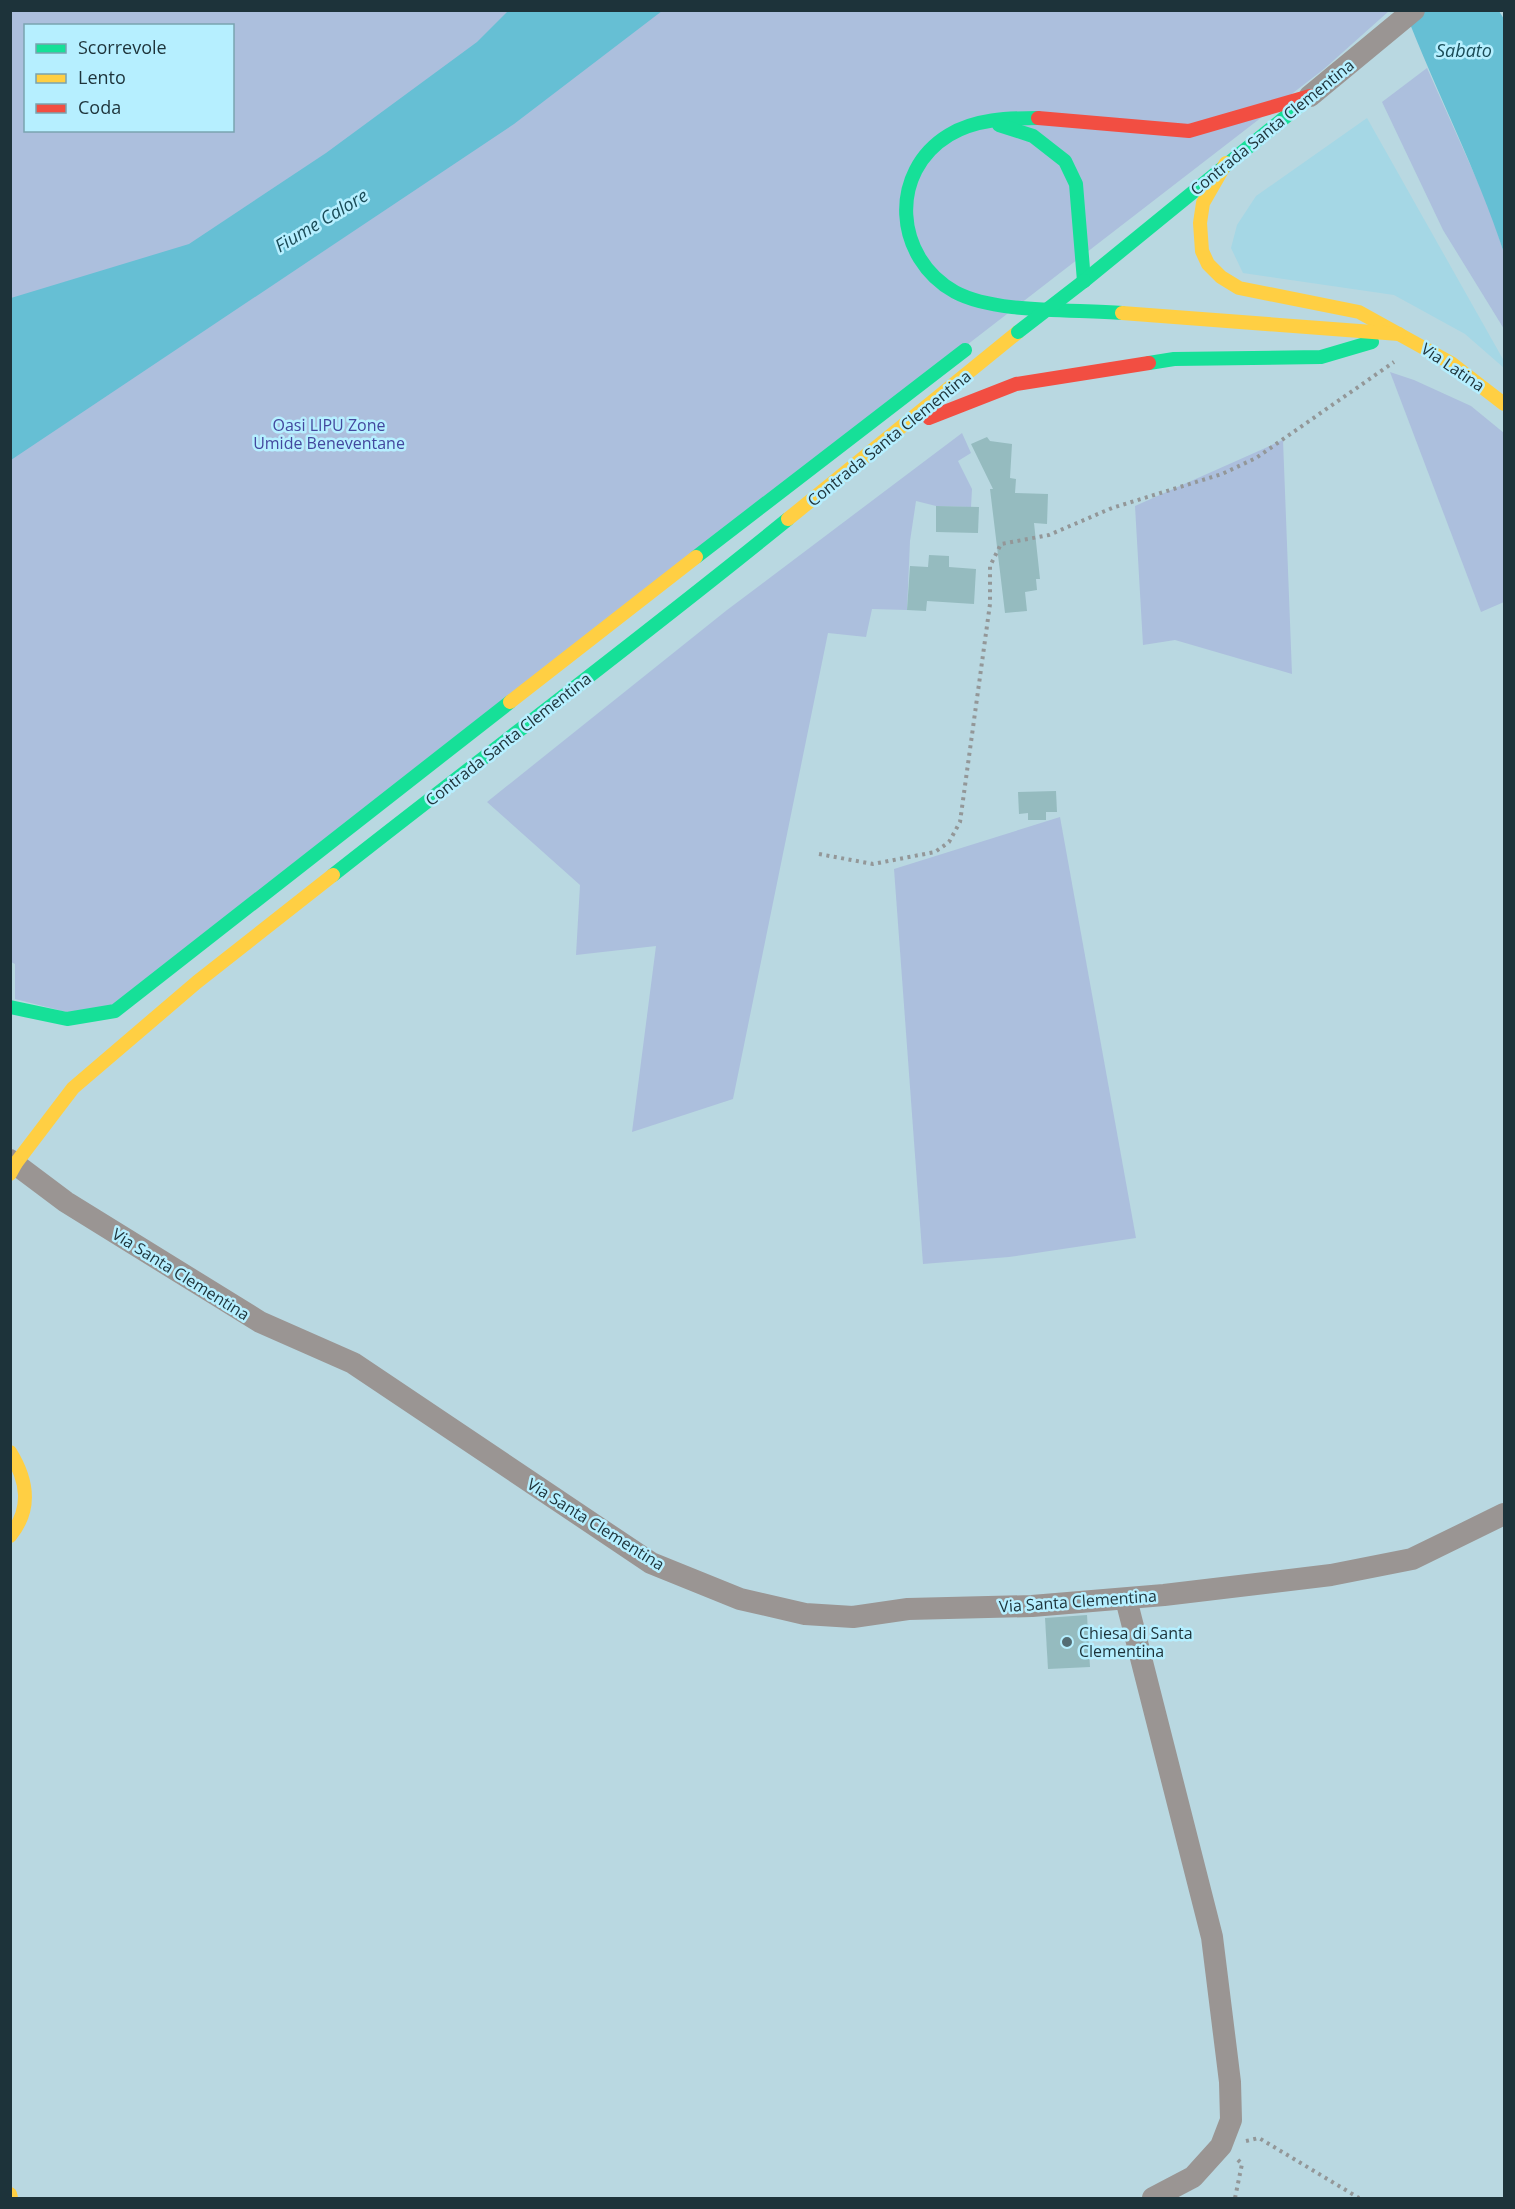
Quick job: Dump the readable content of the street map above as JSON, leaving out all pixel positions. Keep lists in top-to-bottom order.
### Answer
{
  "streets": {
    "main road": ["Contrada Santa Clementina", "Via Latina"],
    "street": ["Via Santa Clementina"]
  },
  "crossings": [
    ["Contrada Santa Clementina", "Via Latina"],
    ["Contrada Santa Clementina", "Via Santa Clementina"]
  ],
  "water": ["Sabato", "Fiume Calore"],
  "parks": ["Oasi LIPU Zone Umide Beneventane"],
  "places": ["Chiesa di Santa Clementina"],
  "legend": ["Scorrevole", "Lento", "Coda"]
}
